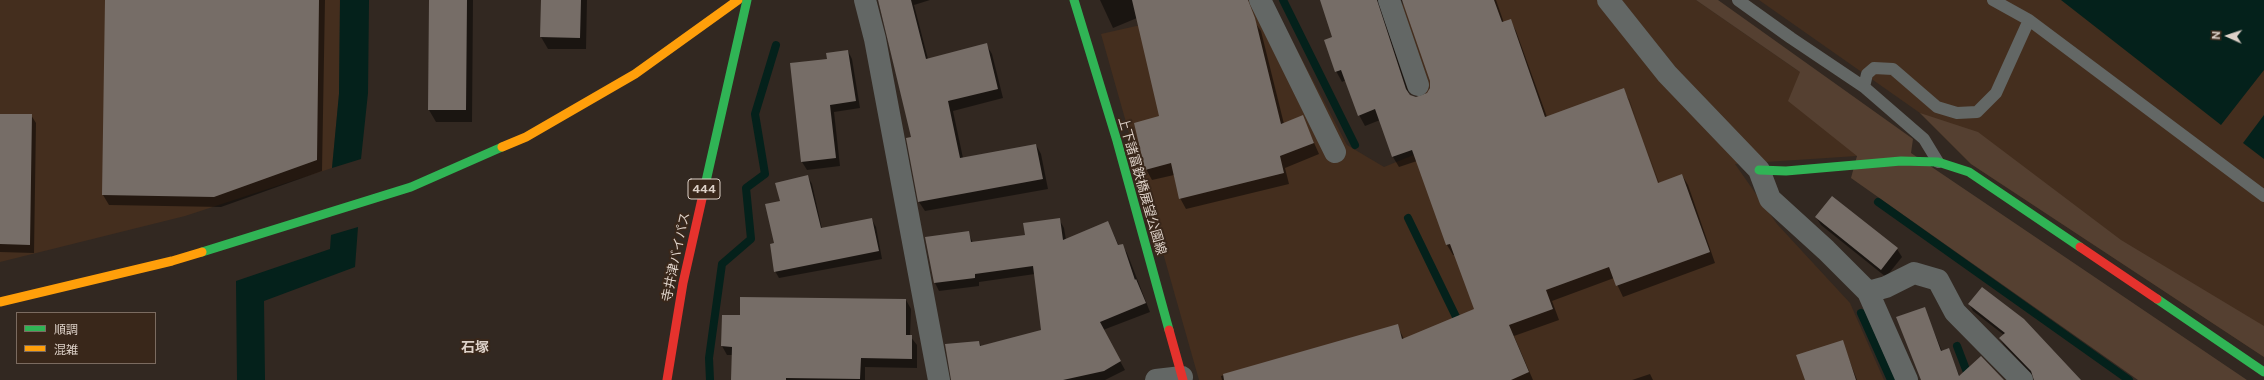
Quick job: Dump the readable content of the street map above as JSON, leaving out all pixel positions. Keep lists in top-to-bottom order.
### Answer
{
  "streets": {
    "main road": ["上下諸富鉄橋展望公園線", "444", "寺井津バイパス"]
  },
  "districts": ["石塚"],
  "legend": ["順調", "混雑"],
  "north": "left"
}
